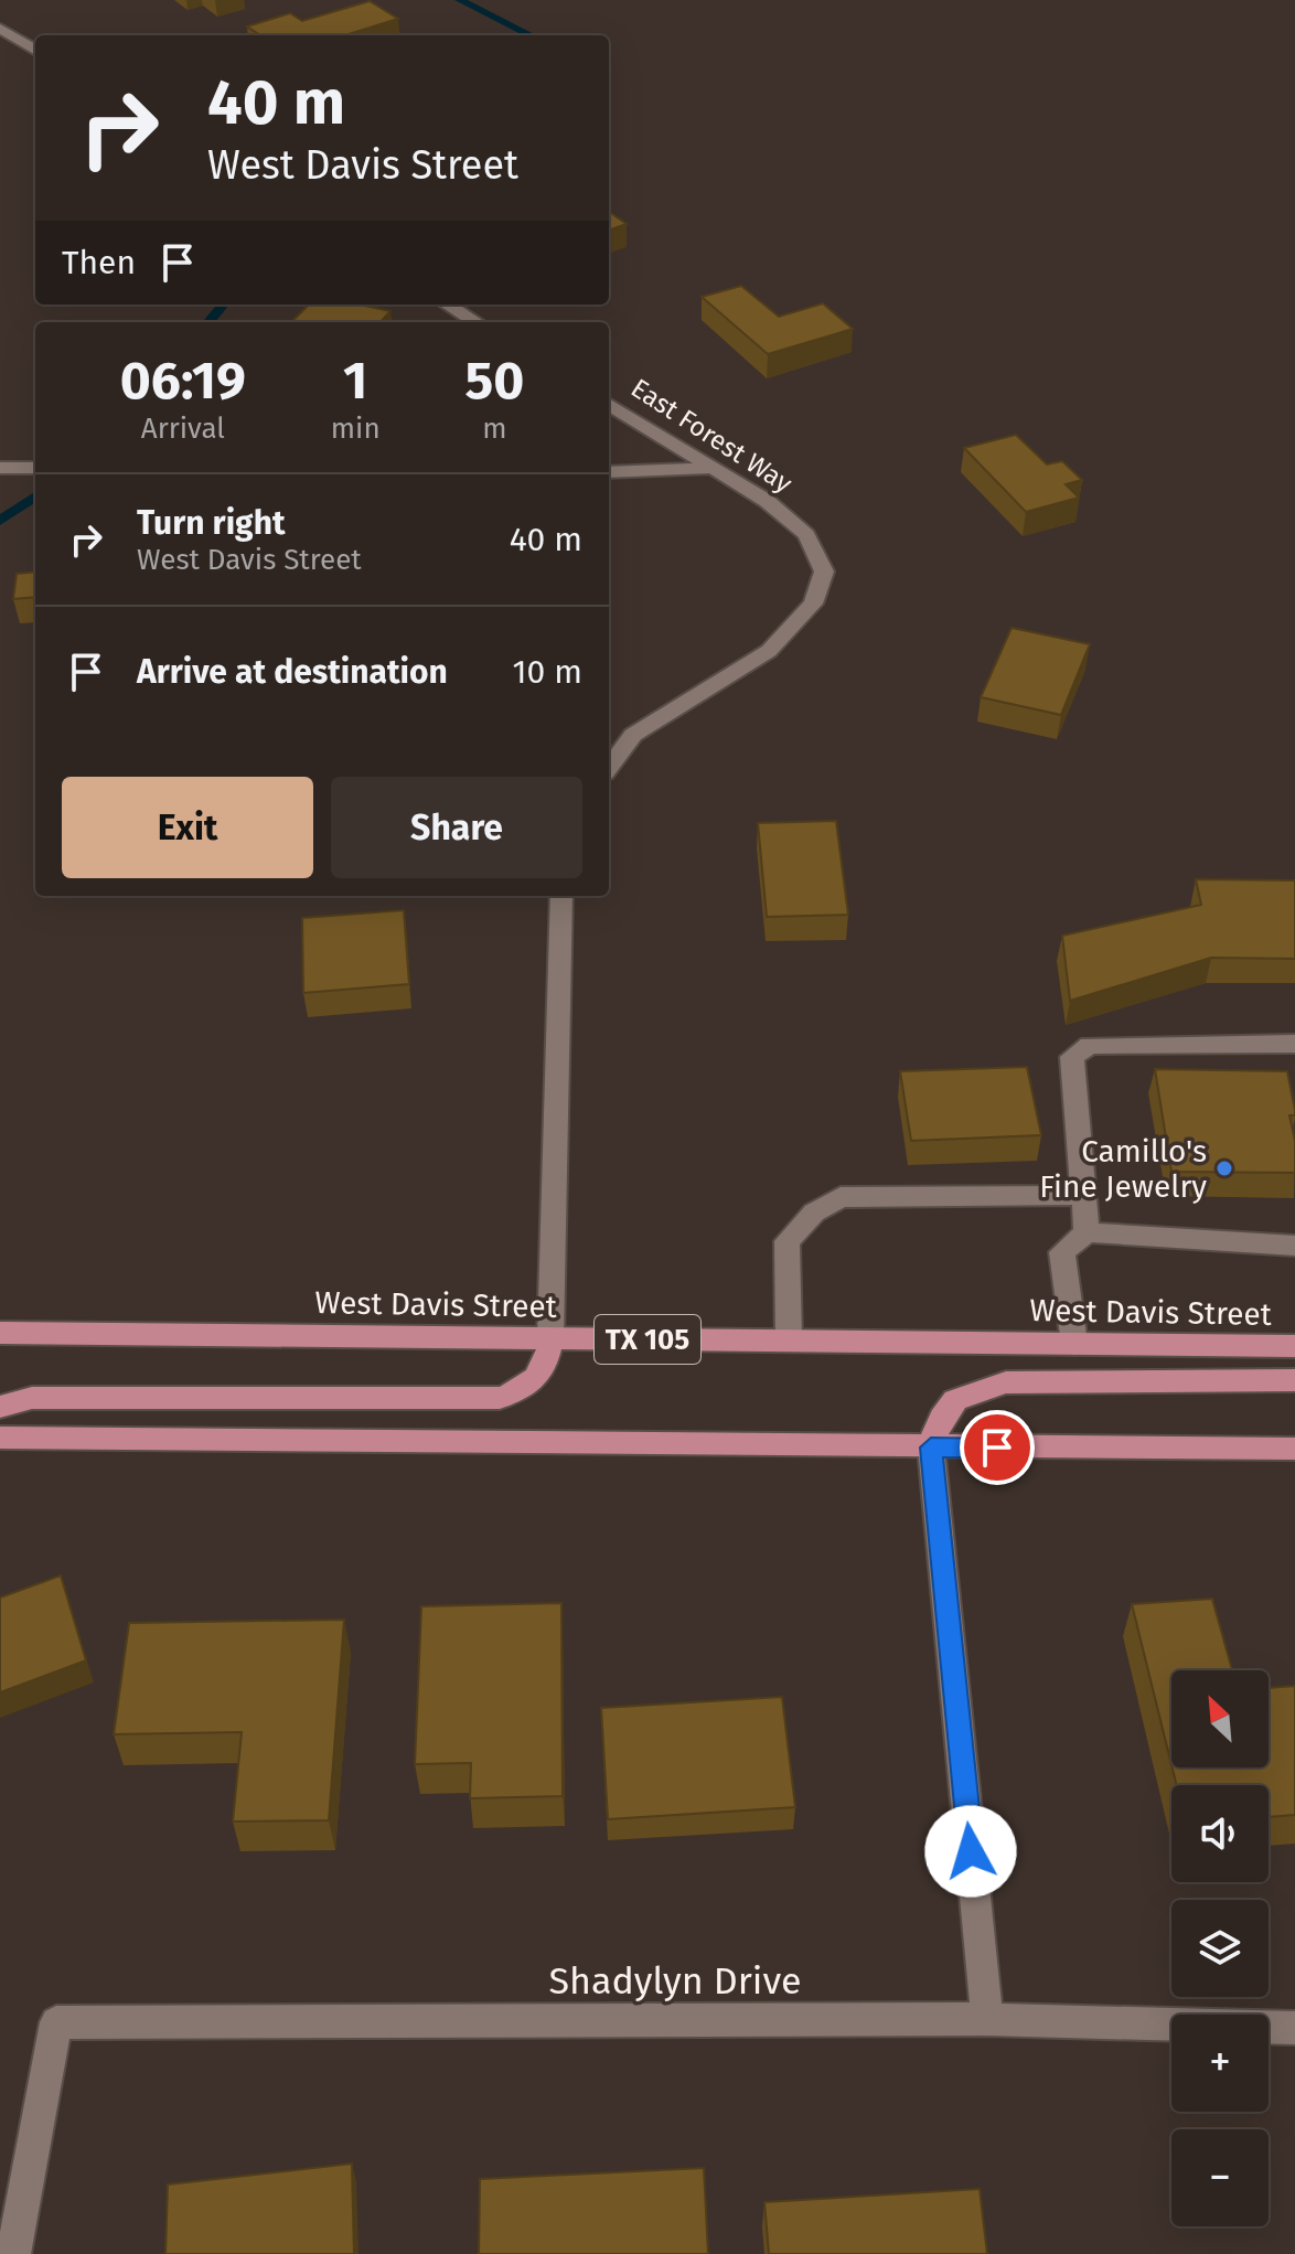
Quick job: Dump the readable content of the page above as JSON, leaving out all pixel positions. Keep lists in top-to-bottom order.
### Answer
{
  "streets": {
    "main road": ["West Davis Street", "TX 105"],
    "street": ["East Forest Way", "Shadylyn Drive"]
  },
  "places": ["Camillo's Fine Jewelry"],
  "north": "top left",
  "page": {
    "turn": ["40 m", "West Davis Street"],
    "then": "Then",
    "eta": [
      "06:19",
      "Arrival",
      "1",
      "min",
      "50",
      "m"
    ],
    "list": [
      {
        "name": "Turn right",
        "note": "West Davis Street",
        "value": "40 m"
      },
      {
        "name": "Arrive at destination",
        "value": "10 m"
      }
    ],
    "buttons": ["Exit", "Share"],
    "map_buttons": ["+", "−"]
  }
}
